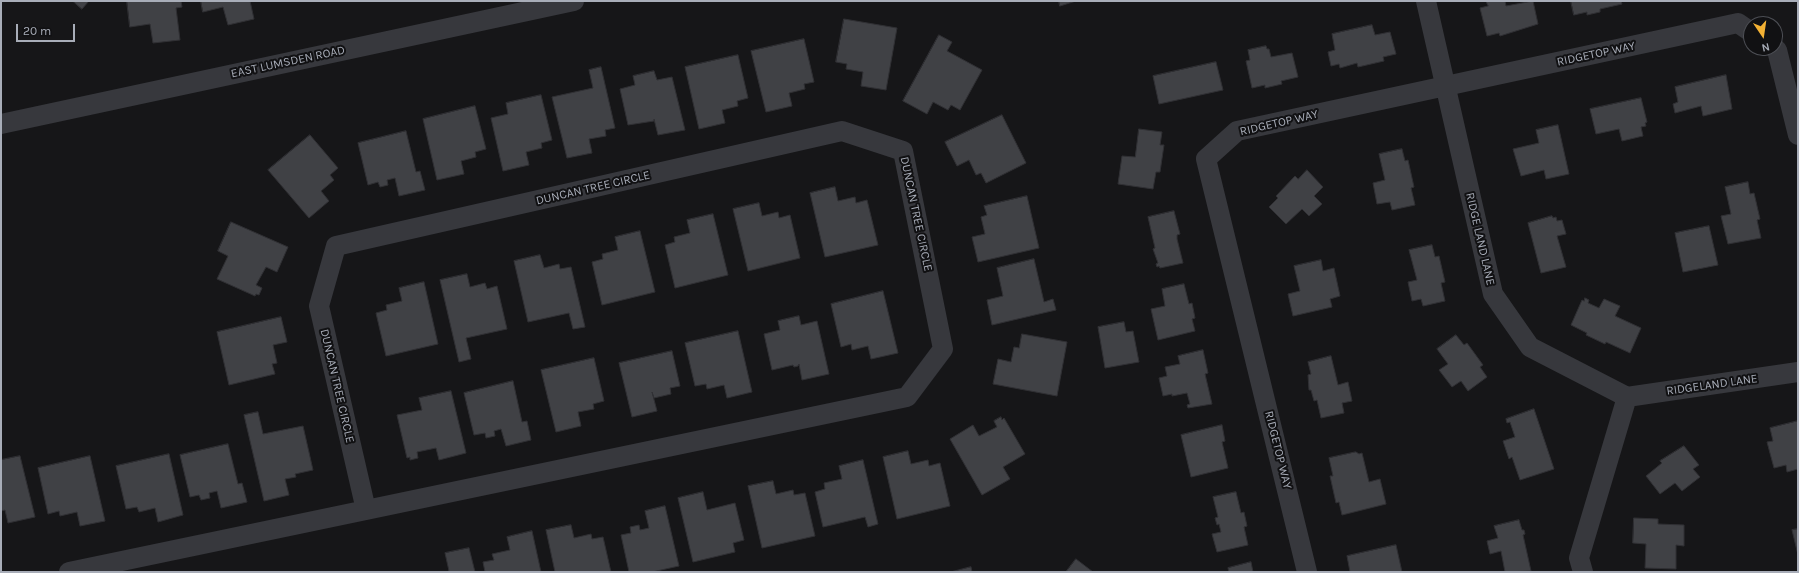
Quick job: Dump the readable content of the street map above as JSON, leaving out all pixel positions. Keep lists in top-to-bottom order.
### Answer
{
  "streets": {
    "street": [
      "RIDGETOP WAY",
      "EAST LUMSDEN ROAD",
      "DUNCAN TREE CIRCLE",
      "RIDGE LAND LANE",
      "RIDGELAND LANE"
    ]
  },
  "crossings": [
    ["RIDGETOP WAY", "RIDGE LAND LANE"],
    ["RIDGE LAND LANE", "RIDGELAND LANE"]
  ],
  "scale_bar": "20 m",
  "north": "bottom"
}
